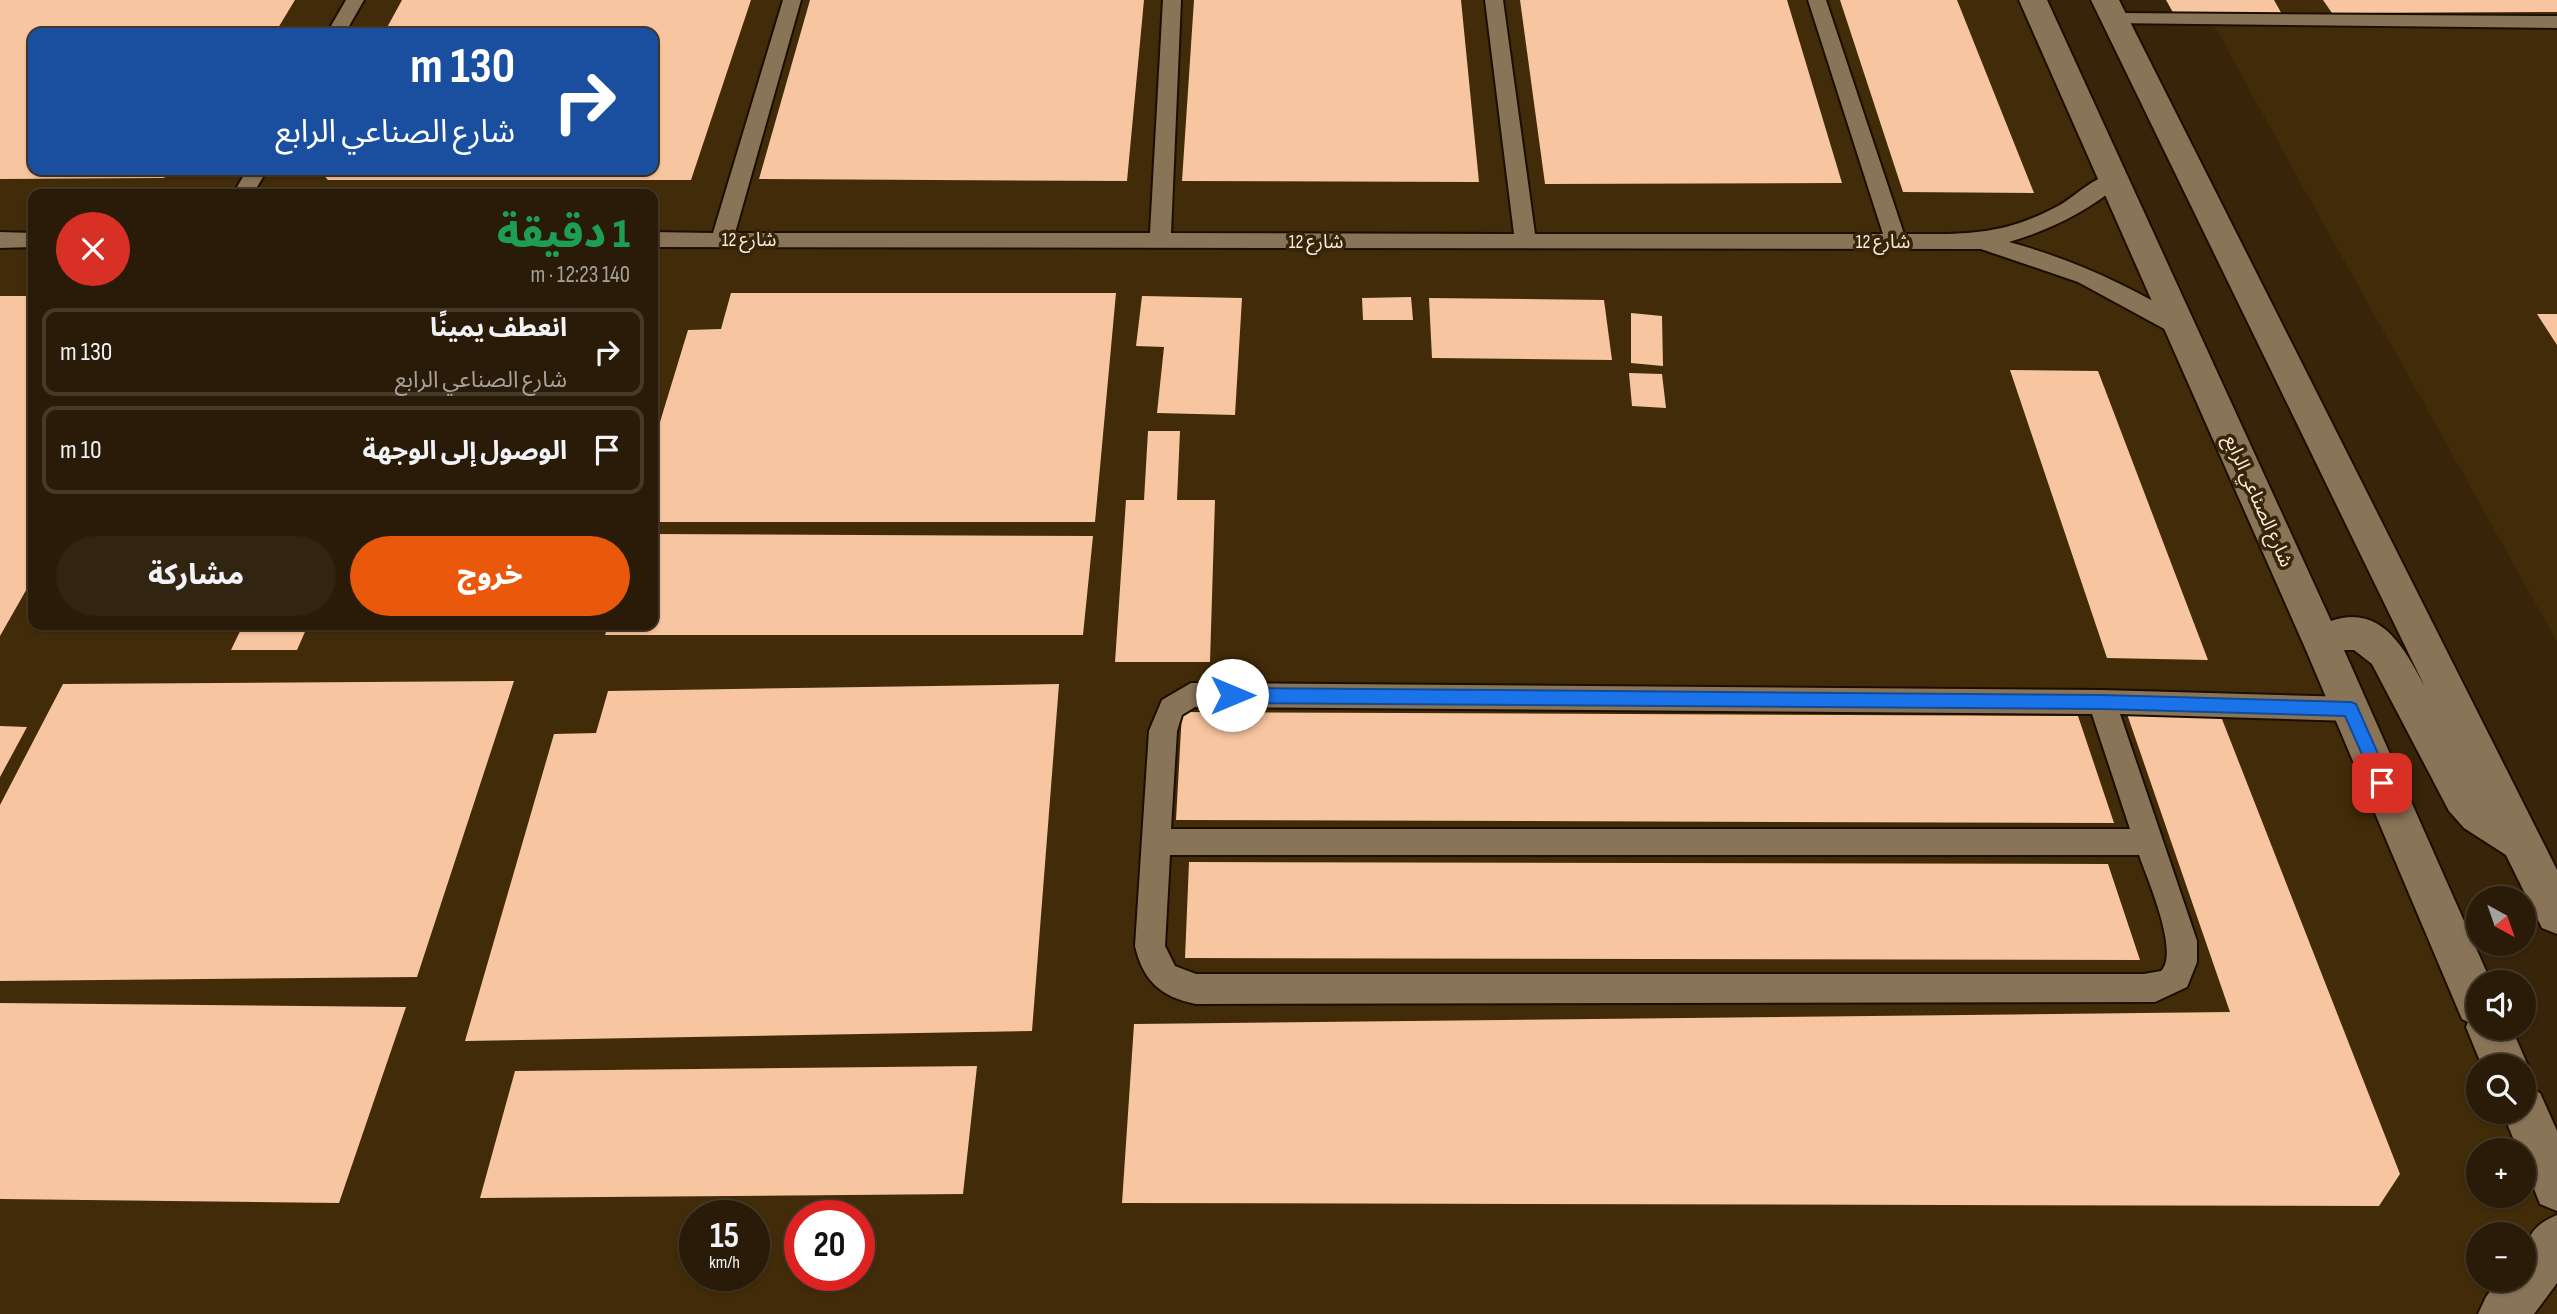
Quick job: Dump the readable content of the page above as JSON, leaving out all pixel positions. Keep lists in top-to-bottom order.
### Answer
{
  "streets": {
    "main road": ["شارع الصناعي الرابع"],
    "lane": ["شارع 12"]
  },
  "crossings": [
    ["شارع 12", "شارع الصناعي الرابع"]
  ],
  "north": "bottom right",
  "page": {
    "turn": ["130 m", "شارع الصناعي الرابع"],
    "heading": ["1 دقيقة", "140 m · 12:23"],
    "list": [
      {
        "name": "انعطف يمينًا",
        "note": "شارع الصناعي الرابع",
        "value": "130 m"
      },
      {
        "name": "الوصول إلى الوجهة",
        "value": "10 m"
      }
    ],
    "buttons": ["خروج", "مشاركة"],
    "map_buttons": ["+", "−"],
    "speed": "15 km/h",
    "limit": "20"
  }
}
